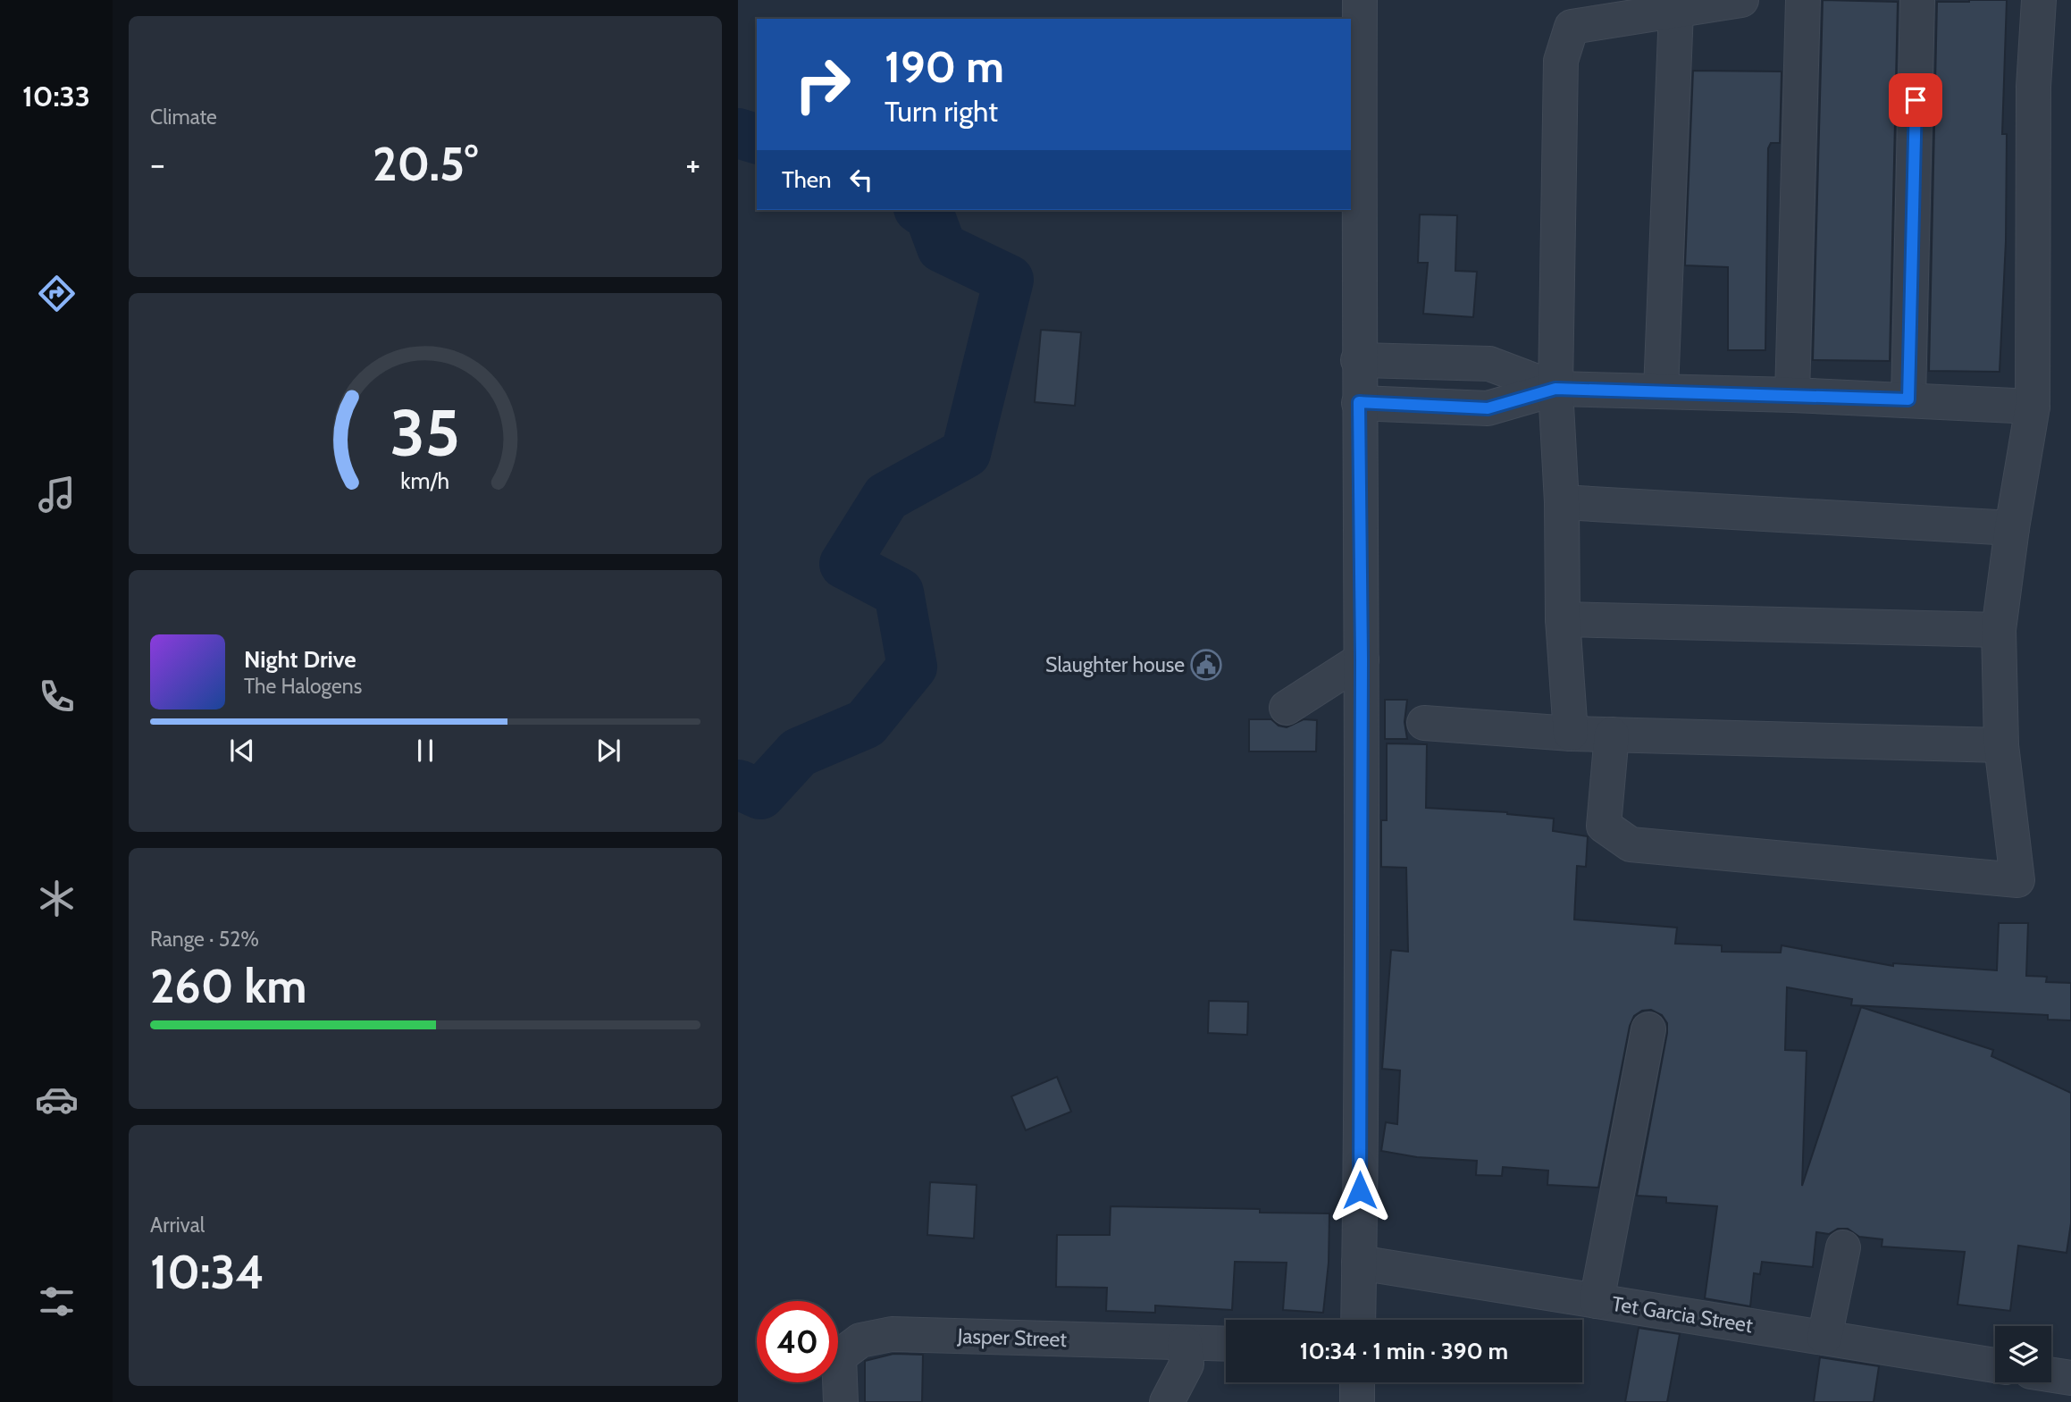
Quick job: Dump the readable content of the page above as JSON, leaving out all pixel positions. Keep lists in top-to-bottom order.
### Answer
{
  "streets": {
    "street": ["Tet Garcia Street", "Jasper Street"]
  },
  "places": {
    "public building": ["Slaughter house"]
  },
  "page": {
    "tabs": "10:33",
    "tile": [
      "Climate",
      ["Range · 52%", "260 km"],
      ["Arrival", "10:34"]
    ],
    "turn": ["190 m", "Turn right"],
    "heat": ["−", "20.5°", "+"],
    "then": "Then",
    "song": ["Night Drive", "The Halogens"],
    "limit": "40",
    "trip": "10:34 · 1 min · 390 m",
    "gauge": ["35", "km/h"]
  }
}
